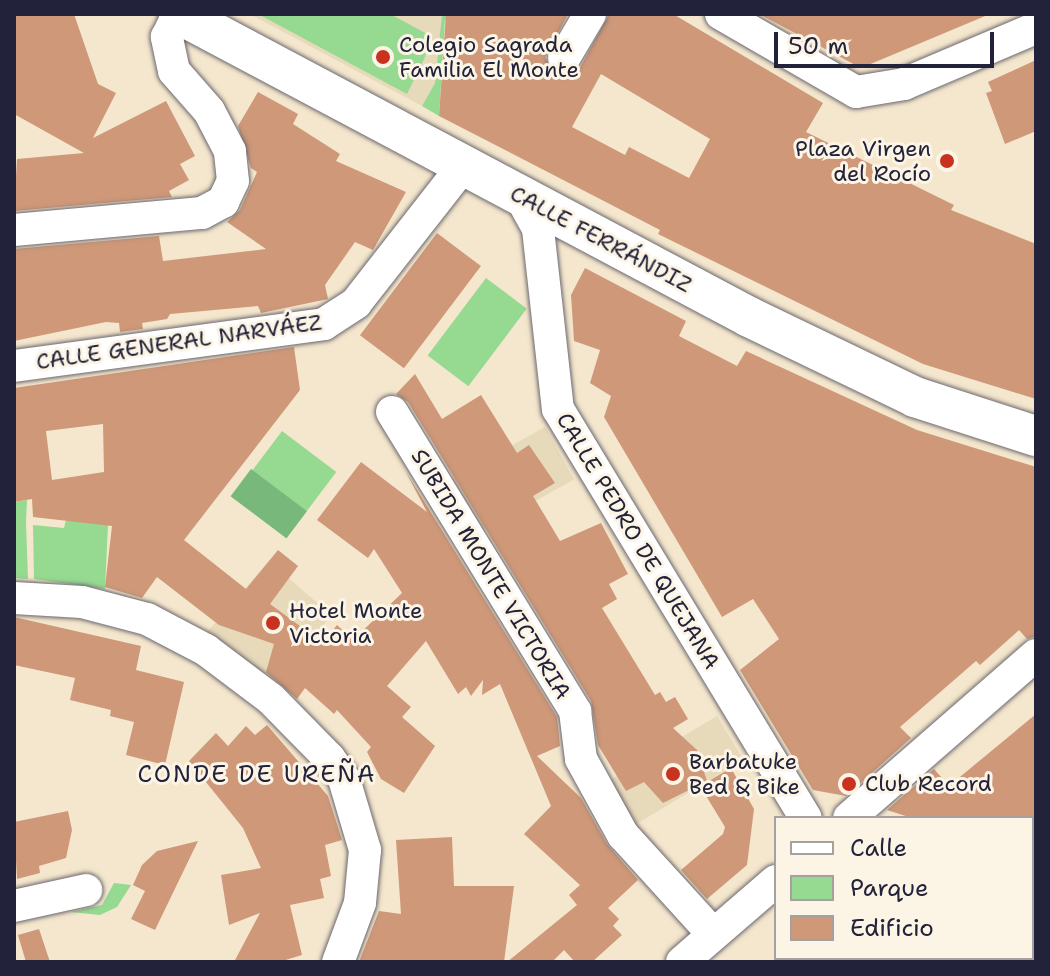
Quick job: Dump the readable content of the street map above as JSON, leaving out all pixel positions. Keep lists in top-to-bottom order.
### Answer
{
  "streets": {
    "main road": ["CALLE FERRÁNDIZ"],
    "street": ["CALLE GENERAL NARVÁEZ", "CALLE PEDRO DE QUEJANA", "SUBIDA MONTE VICTORIA"]
  },
  "crossings": [
    ["CALLE FERRÁNDIZ", "CALLE GENERAL NARVÁEZ"],
    ["CALLE FERRÁNDIZ", "CALLE PEDRO DE QUEJANA"]
  ],
  "districts": ["CONDE DE UREÑA"],
  "places": [
    "Colegio Sagrada Familia El Monte",
    "Plaza Virgen del Rocío",
    "Hotel Monte Victoria",
    "Barbatuke Bed & Bike",
    "Club Record"
  ],
  "legend": ["Calle", "Parque", "Edificio"],
  "scale_bar": "50 m"
}
